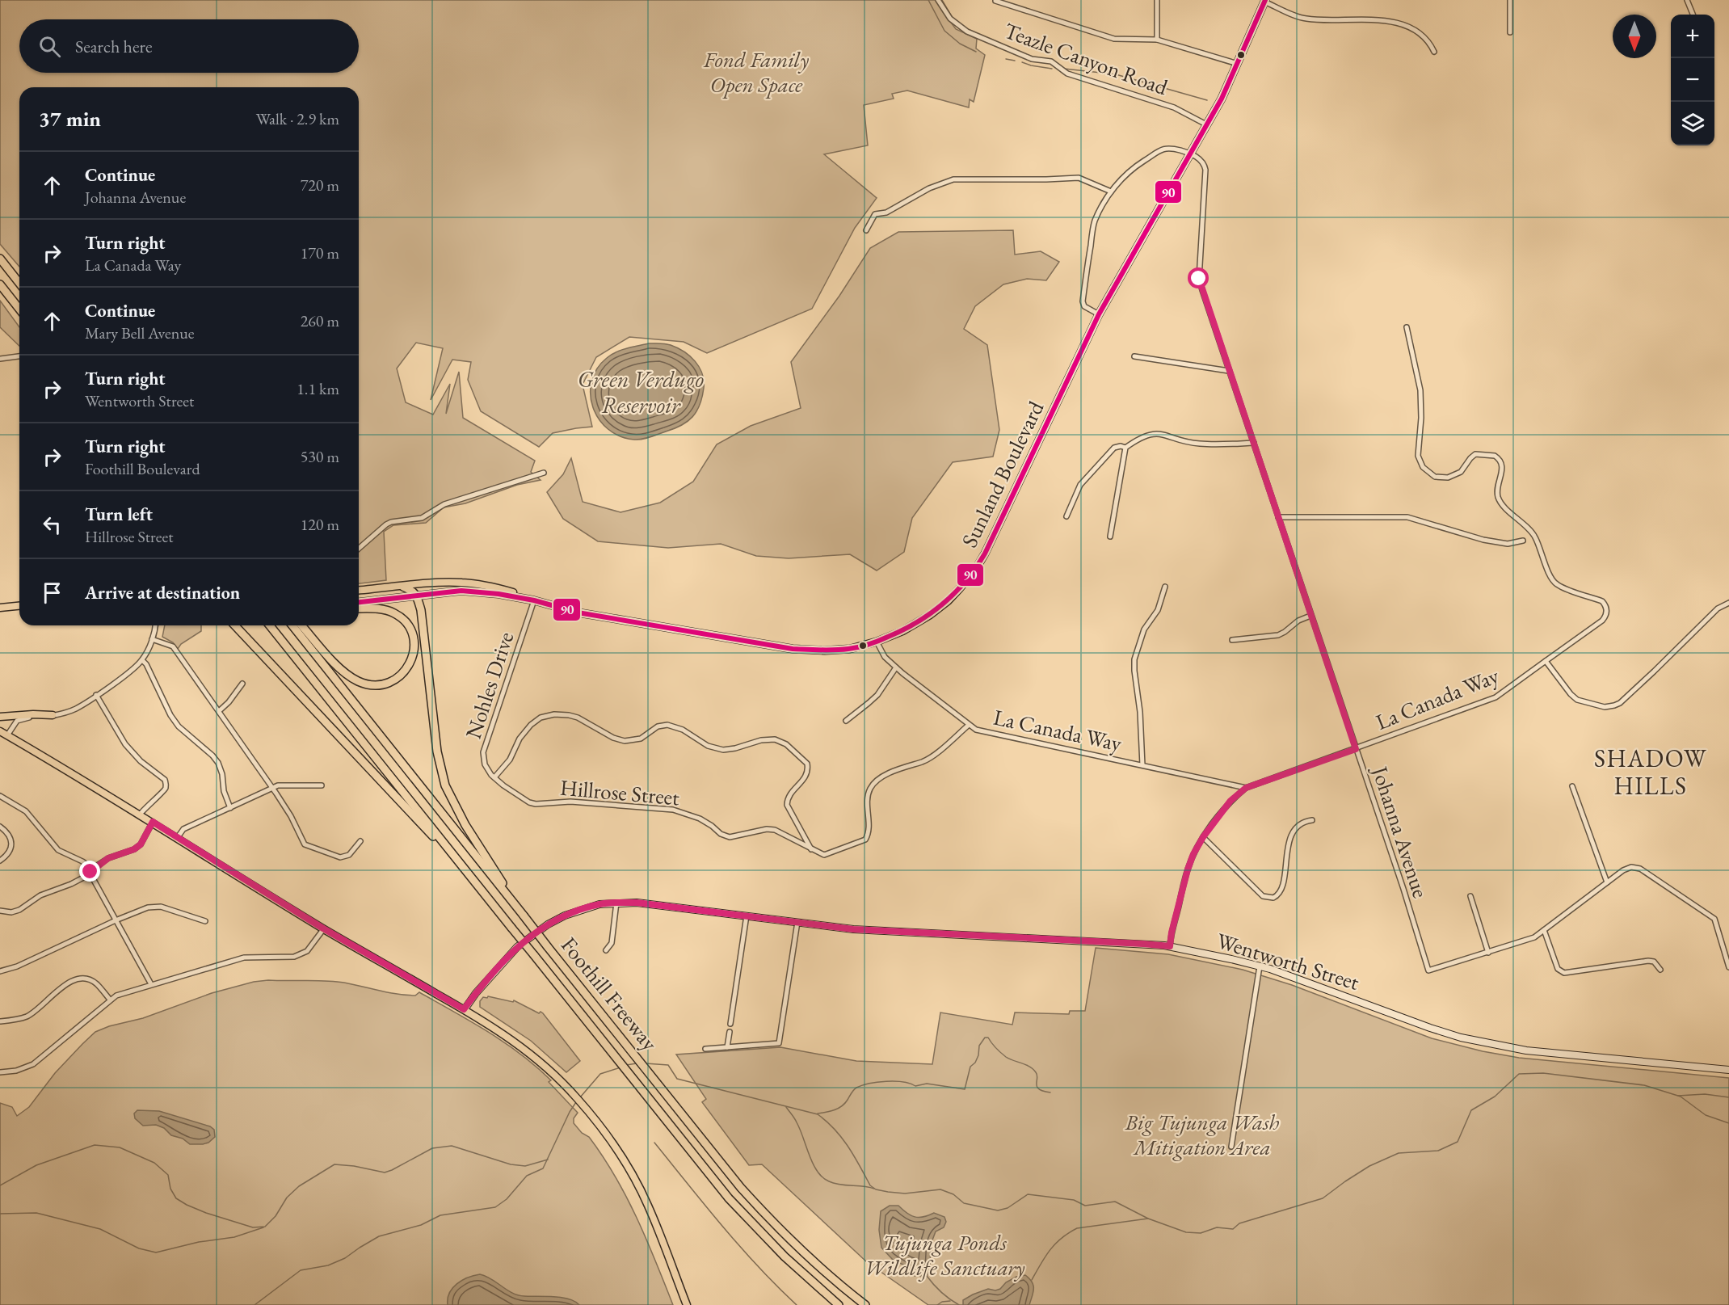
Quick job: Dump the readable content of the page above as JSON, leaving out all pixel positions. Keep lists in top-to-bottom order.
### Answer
{
  "streets": {
    "highway": ["Foothill Freeway"],
    "main road": ["Sunland Boulevard", "Wentworth Street"],
    "street": [
      "Teazle Canyon Road",
      "Nohles Drive",
      "La Canada Way",
      "Hillrose Street",
      "Johanna Avenue"
    ]
  },
  "crossings": [
    ["Teazle Canyon Road", "Sunland Boulevard"],
    ["Sunland Boulevard", "Nohles Drive"],
    ["Sunland Boulevard", "La Canada Way"],
    ["Sunland Boulevard", "Johanna Avenue"],
    ["Nohles Drive", "Hillrose Street"],
    ["La Canada Way", "Hillrose Street"],
    ["La Canada Way", "Johanna Avenue"]
  ],
  "districts": ["SHADOW HILLS"],
  "water": ["Green Verdugo Reservoir"],
  "parks": ["Fond Family Open Space", "Big Tujunga Wash Mitigation Area", "Tujunga Ponds Wildlife Sanctuary"],
  "lines": ["transit line 90"],
  "north": "bottom",
  "page": {
    "map_buttons": ["+", "−"],
    "search": "Search here",
    "heading": ["37 min", "Walk · 2.9 km"],
    "list": [
      ["Continue", "Johanna Avenue", "720 m"],
      ["Turn right", "La Canada Way", "170 m"],
      ["Continue", "Mary Bell Avenue", "260 m"],
      ["Turn right", "Wentworth Street", "1.1 km"],
      ["Turn right", "Foothill Boulevard", "530 m"],
      ["Turn left", "Hillrose Street", "120 m"],
      "Arrive at destination"
    ]
  }
}
